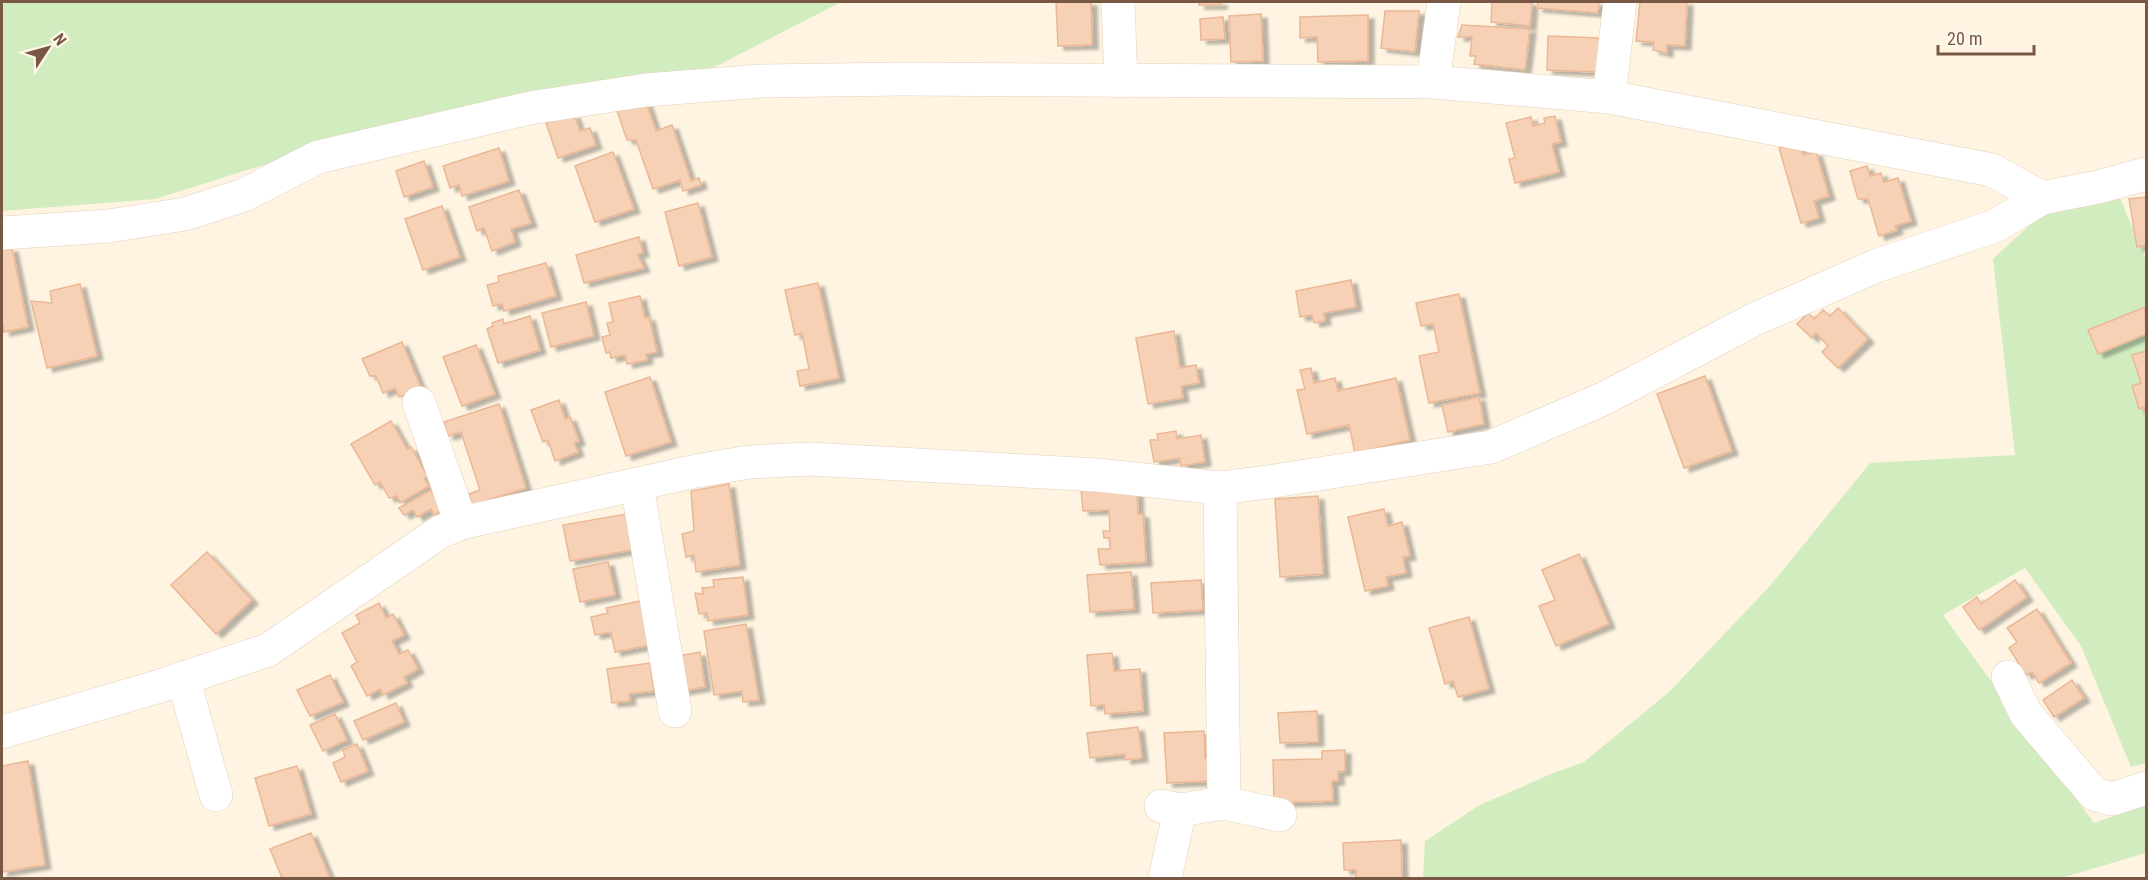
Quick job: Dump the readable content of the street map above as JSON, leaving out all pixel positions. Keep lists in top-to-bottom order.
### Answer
{
  "scale_bar": "20 m",
  "north": "top right"
}
